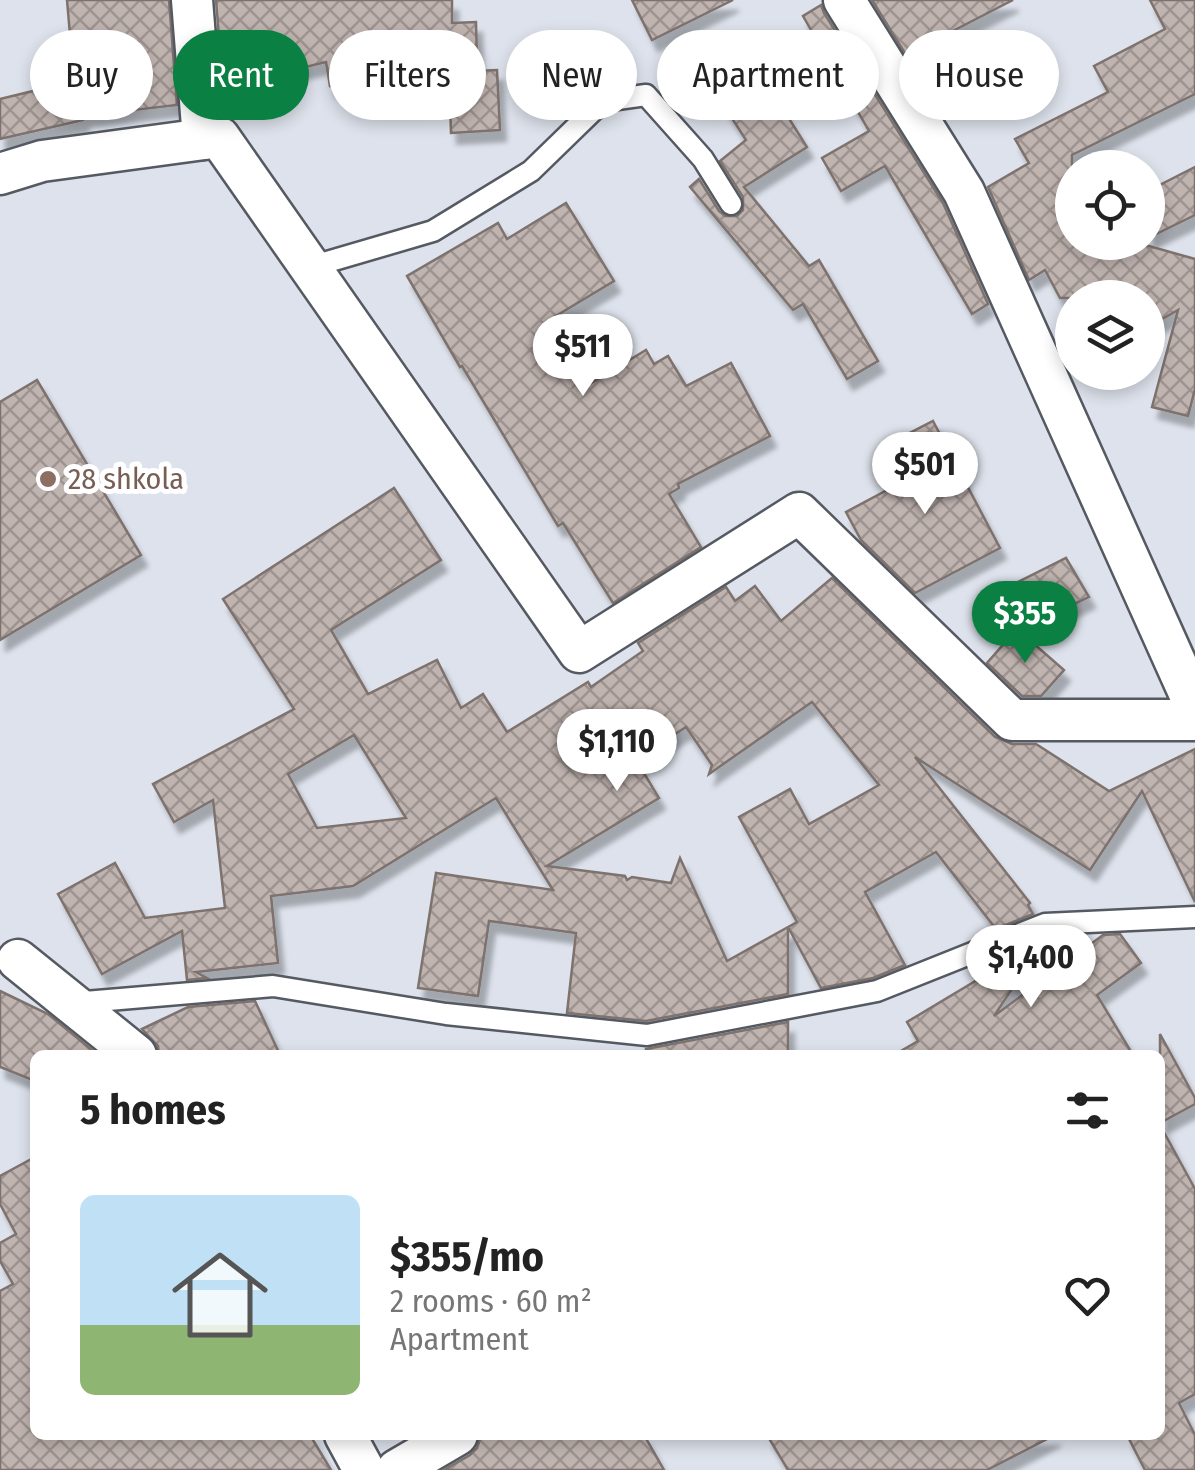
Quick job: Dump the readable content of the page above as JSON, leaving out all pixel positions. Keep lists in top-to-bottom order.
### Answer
{
  "places": ["28 shkola"],
  "page": {
    "chip": [
      "Buy",
      "Rent",
      "Filters",
      "New",
      "Apartment",
      "House"
    ],
    "price": [
      "$511",
      "$501",
      "$355",
      "$1,110",
      "$1,400"
    ],
    "heading": "5 homes",
    "list": [
      {
        "name": "$355/mo",
        "note": "2 rooms · 60 m² · Apartment"
      }
    ]
  }
}
